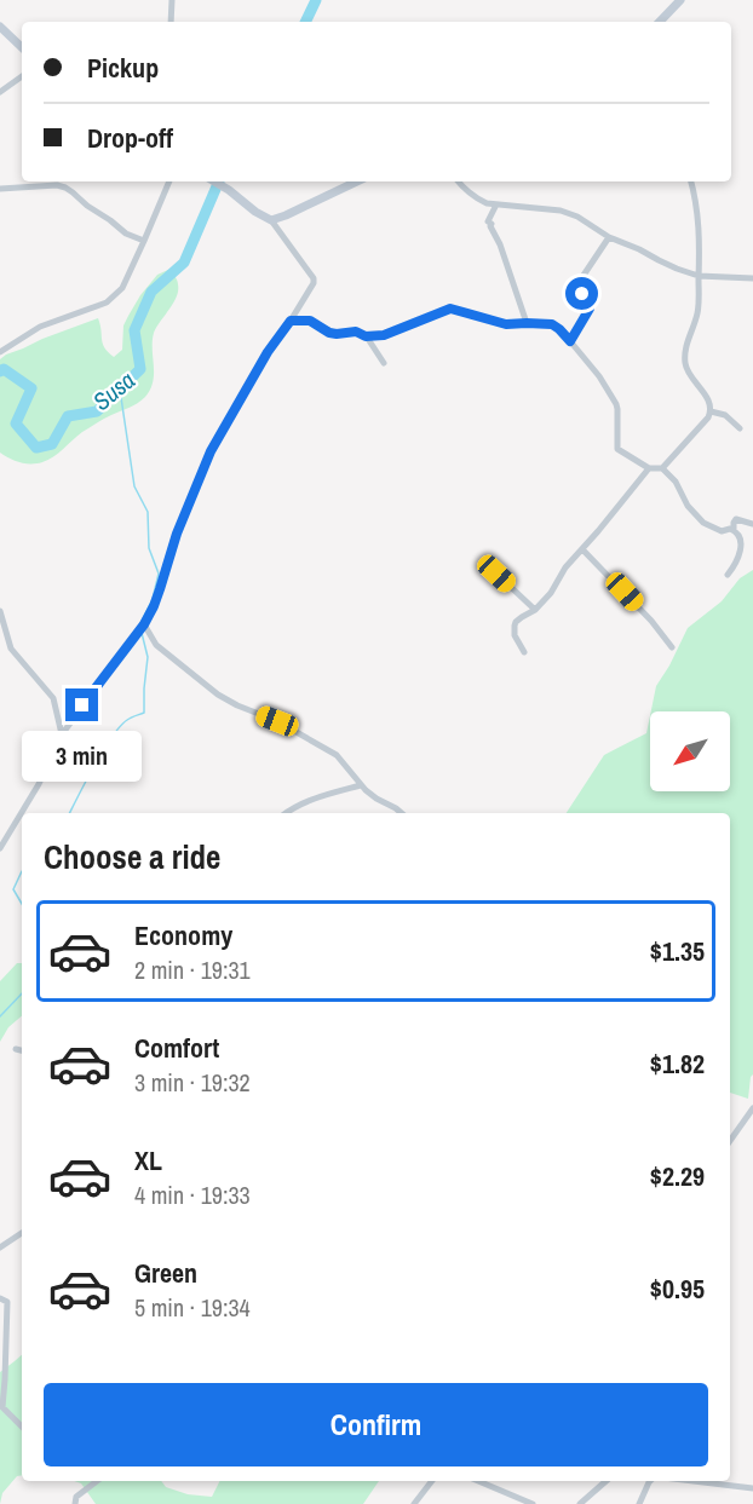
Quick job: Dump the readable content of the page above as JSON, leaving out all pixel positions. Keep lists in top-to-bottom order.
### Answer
{
  "water": ["Susa"],
  "north": "bottom left",
  "page": {
    "banner": ["Pickup", "Drop-off"],
    "bubble": "3 min",
    "heading": "Choose a ride",
    "list": [
      {
        "name": "Economy",
        "note": "2 min · 19:31",
        "value": "$1.35"
      },
      {
        "name": "Comfort",
        "note": "3 min · 19:32",
        "value": "$1.82"
      },
      {
        "name": "XL",
        "note": "4 min · 19:33",
        "value": "$2.29"
      },
      {
        "name": "Green",
        "note": "5 min · 19:34",
        "value": "$0.95"
      }
    ],
    "buttons": "Confirm"
  }
}
